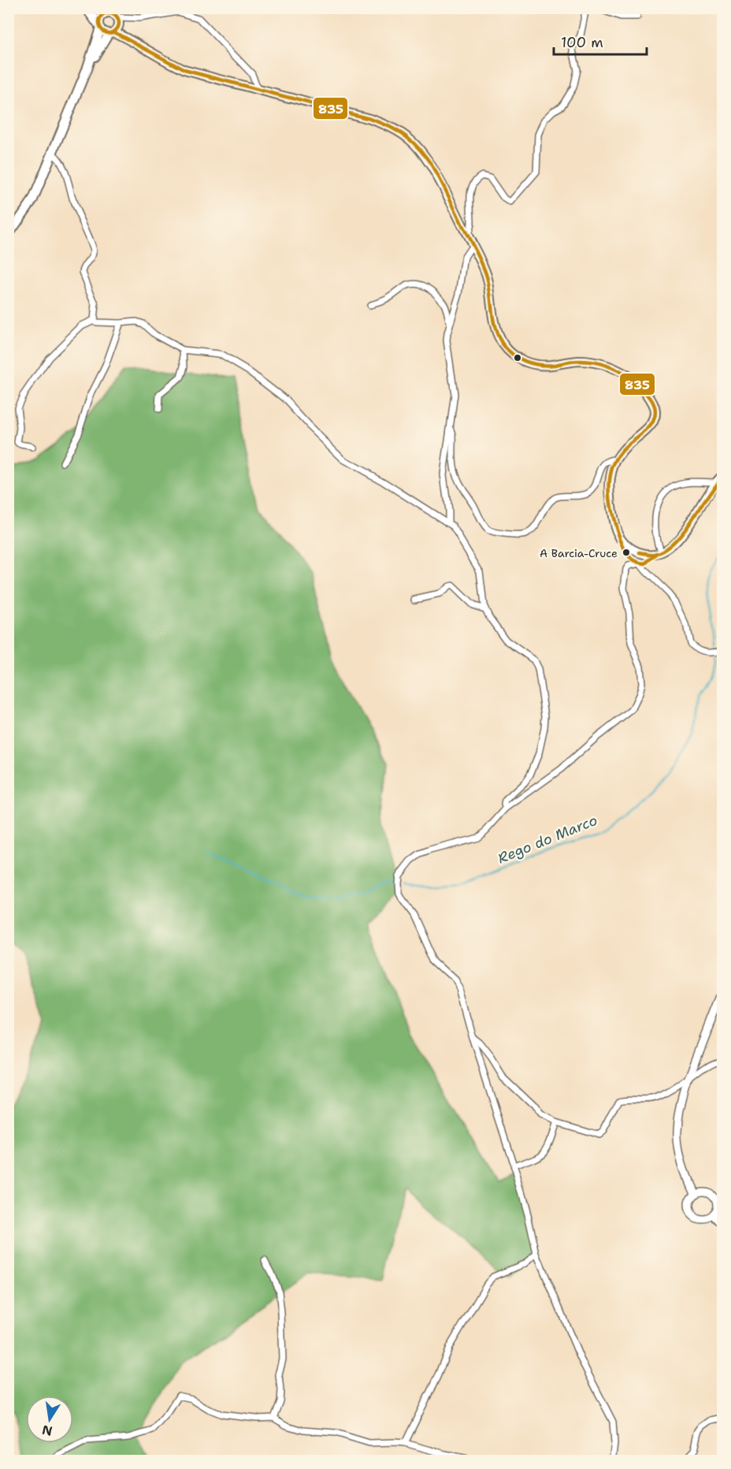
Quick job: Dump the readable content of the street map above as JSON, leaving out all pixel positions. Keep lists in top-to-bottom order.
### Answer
{
  "water": ["Rego do Marco"],
  "places": ["A Barcia-Cruce"],
  "lines": ["transit line 835"],
  "scale_bar": "100 m",
  "north": "bottom"
}
